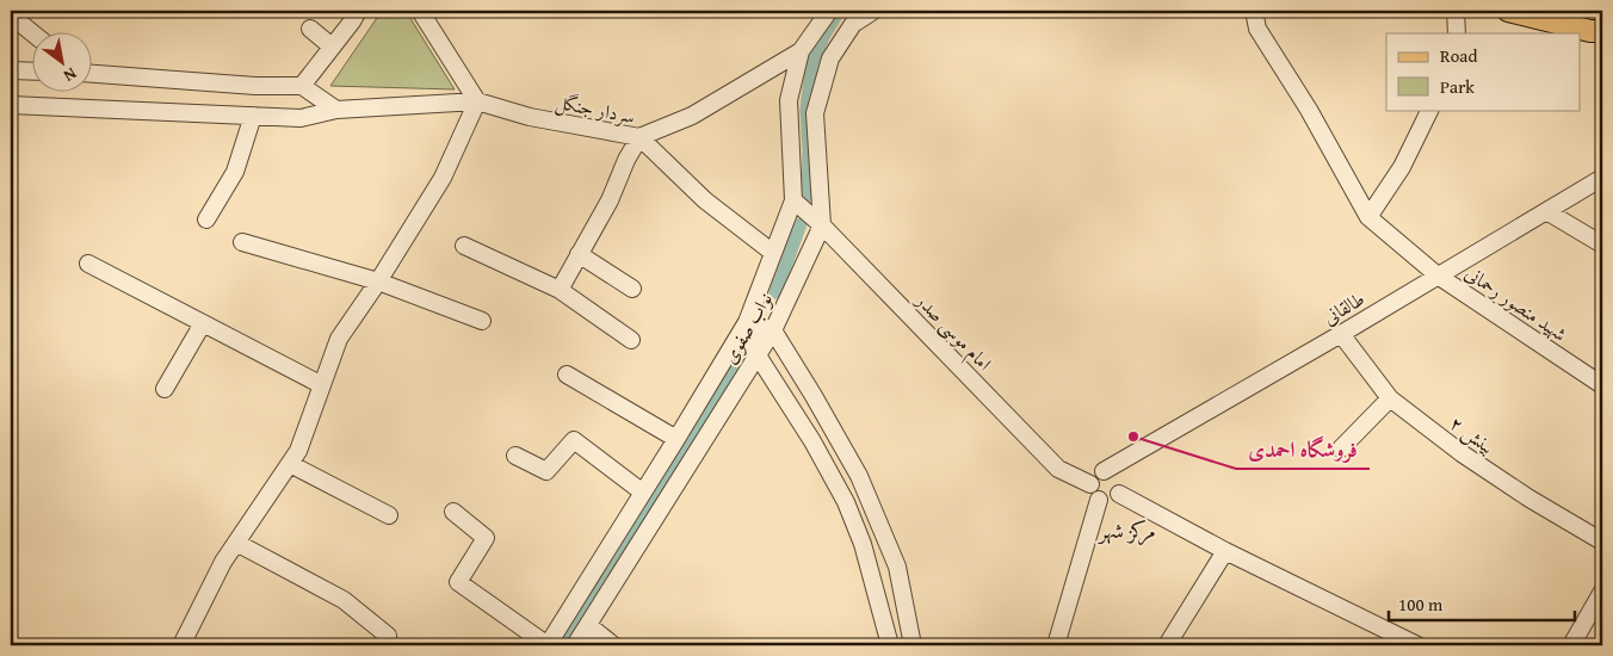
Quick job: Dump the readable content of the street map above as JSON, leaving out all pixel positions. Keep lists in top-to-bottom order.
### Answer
{
  "streets": {
    "street": [
      "سردار جنگل",
      "شهید منصور رحمانی",
      "طالقانی",
      "نواب صفوی",
      "امام موسی صدر",
      "بینش ۲"
    ]
  },
  "crossings": [
    ["سردار جنگل", "نواب صفوی"],
    ["شهید منصور رحمانی", "طالقانی"],
    ["طالقانی", "امام موسی صدر"],
    ["طالقانی", "بینش ۲"],
    ["نواب صفوی", "امام موسی صدر"]
  ],
  "districts": ["مرکز شهر"],
  "places": ["فروشگاه احمدی"],
  "legend": ["Road", "Park"],
  "scale_bar": "100 m",
  "north": "bottom right"
}
